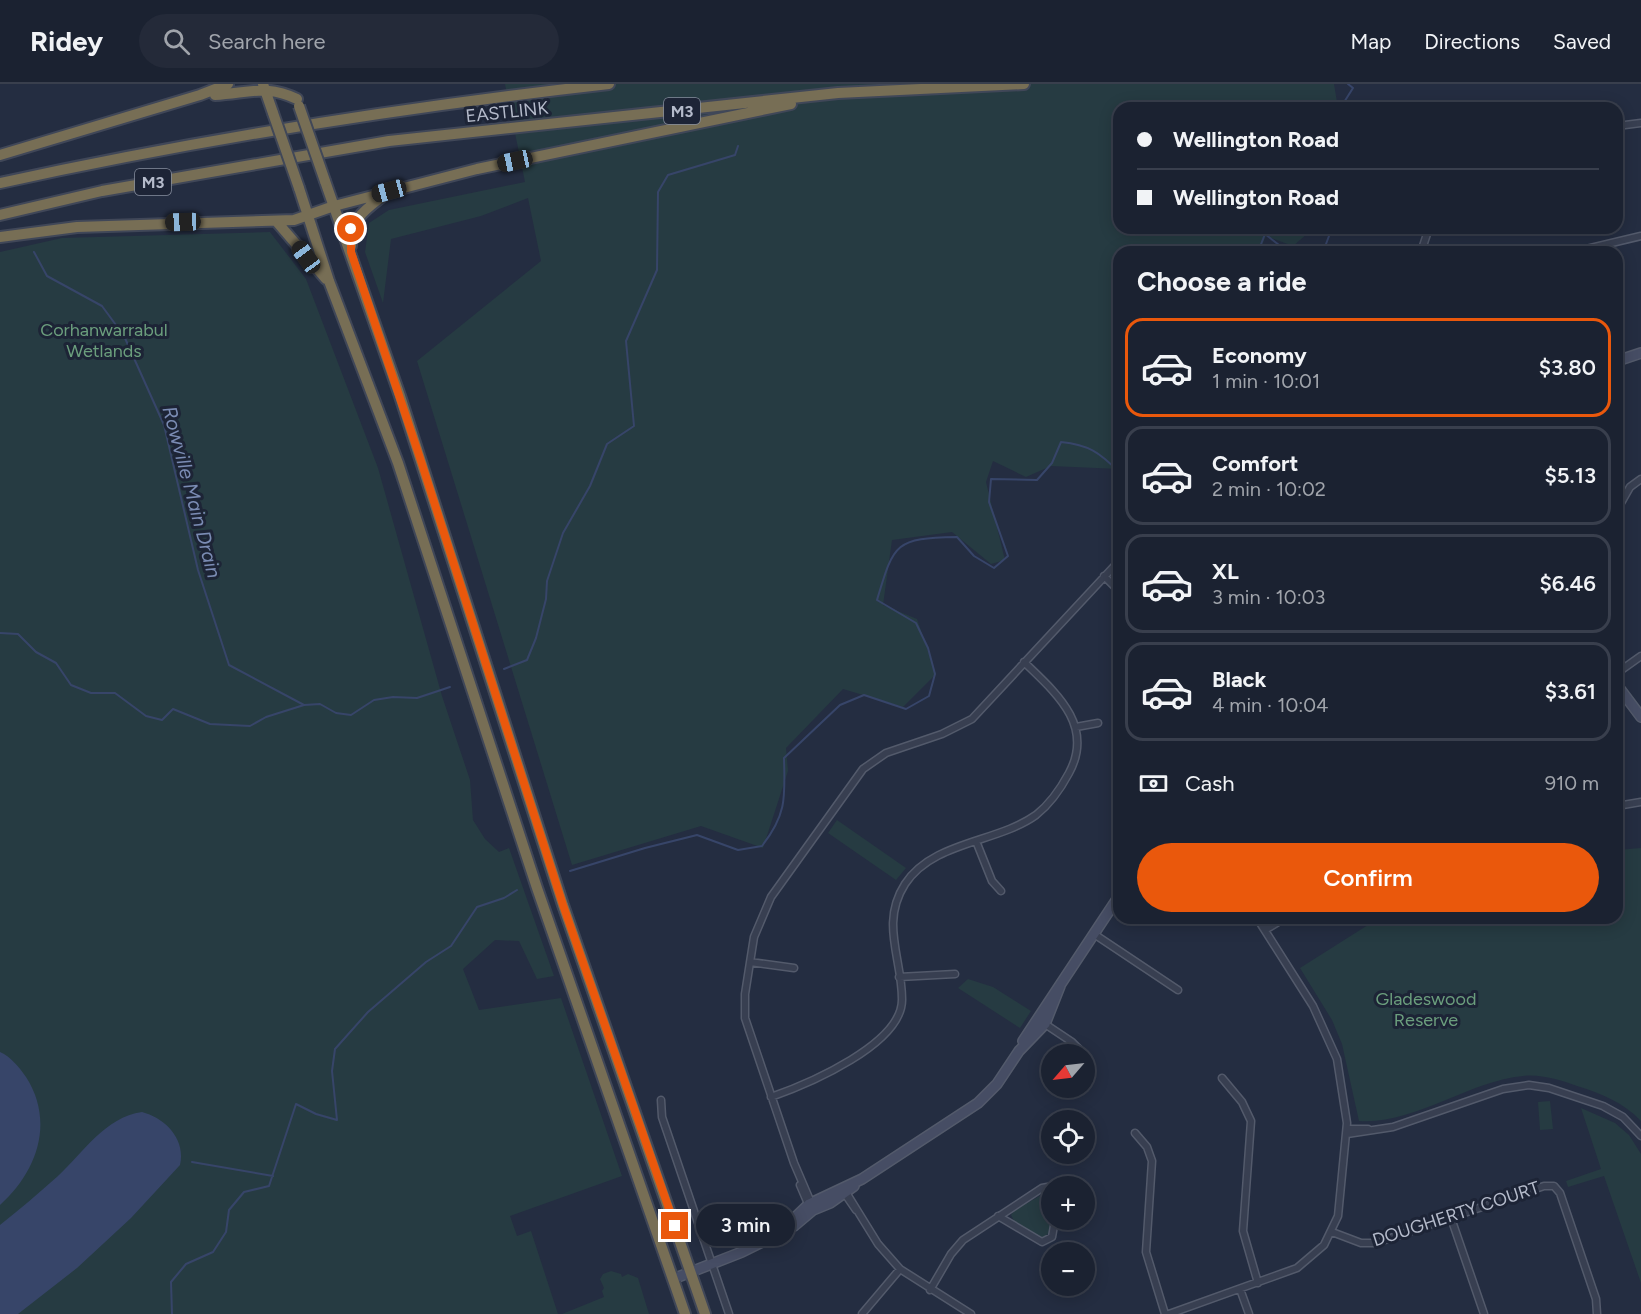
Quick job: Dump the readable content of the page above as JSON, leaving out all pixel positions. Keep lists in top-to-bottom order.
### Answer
{
  "streets": {
    "highway": ["M3", "EASTLINK"],
    "street": ["DOUGHERTY COURT"]
  },
  "water": ["Rowville Main Drain"],
  "parks": ["Corhanwarrabul Wetlands", "Gladeswood Reserve"],
  "north": "bottom left",
  "page": {
    "header": "Ridey",
    "search": "Search here",
    "nav": ["Map", "Directions", "Saved"],
    "banner": ["Wellington Road", "Wellington Road"],
    "heading": "Choose a ride",
    "list": [
      {
        "name": "Economy",
        "note": "1 min · 10:01",
        "value": "$3.80"
      },
      {
        "name": "Comfort",
        "note": "2 min · 10:02",
        "value": "$5.13"
      },
      {
        "name": "XL",
        "note": "3 min · 10:03",
        "value": "$6.46"
      },
      {
        "name": "Black",
        "note": "4 min · 10:04",
        "value": "$3.61"
      }
    ],
    "pay": ["Cash", "910 m"],
    "buttons": "Confirm",
    "map_buttons": ["+", "−"],
    "bubble": "3 min"
  }
}
